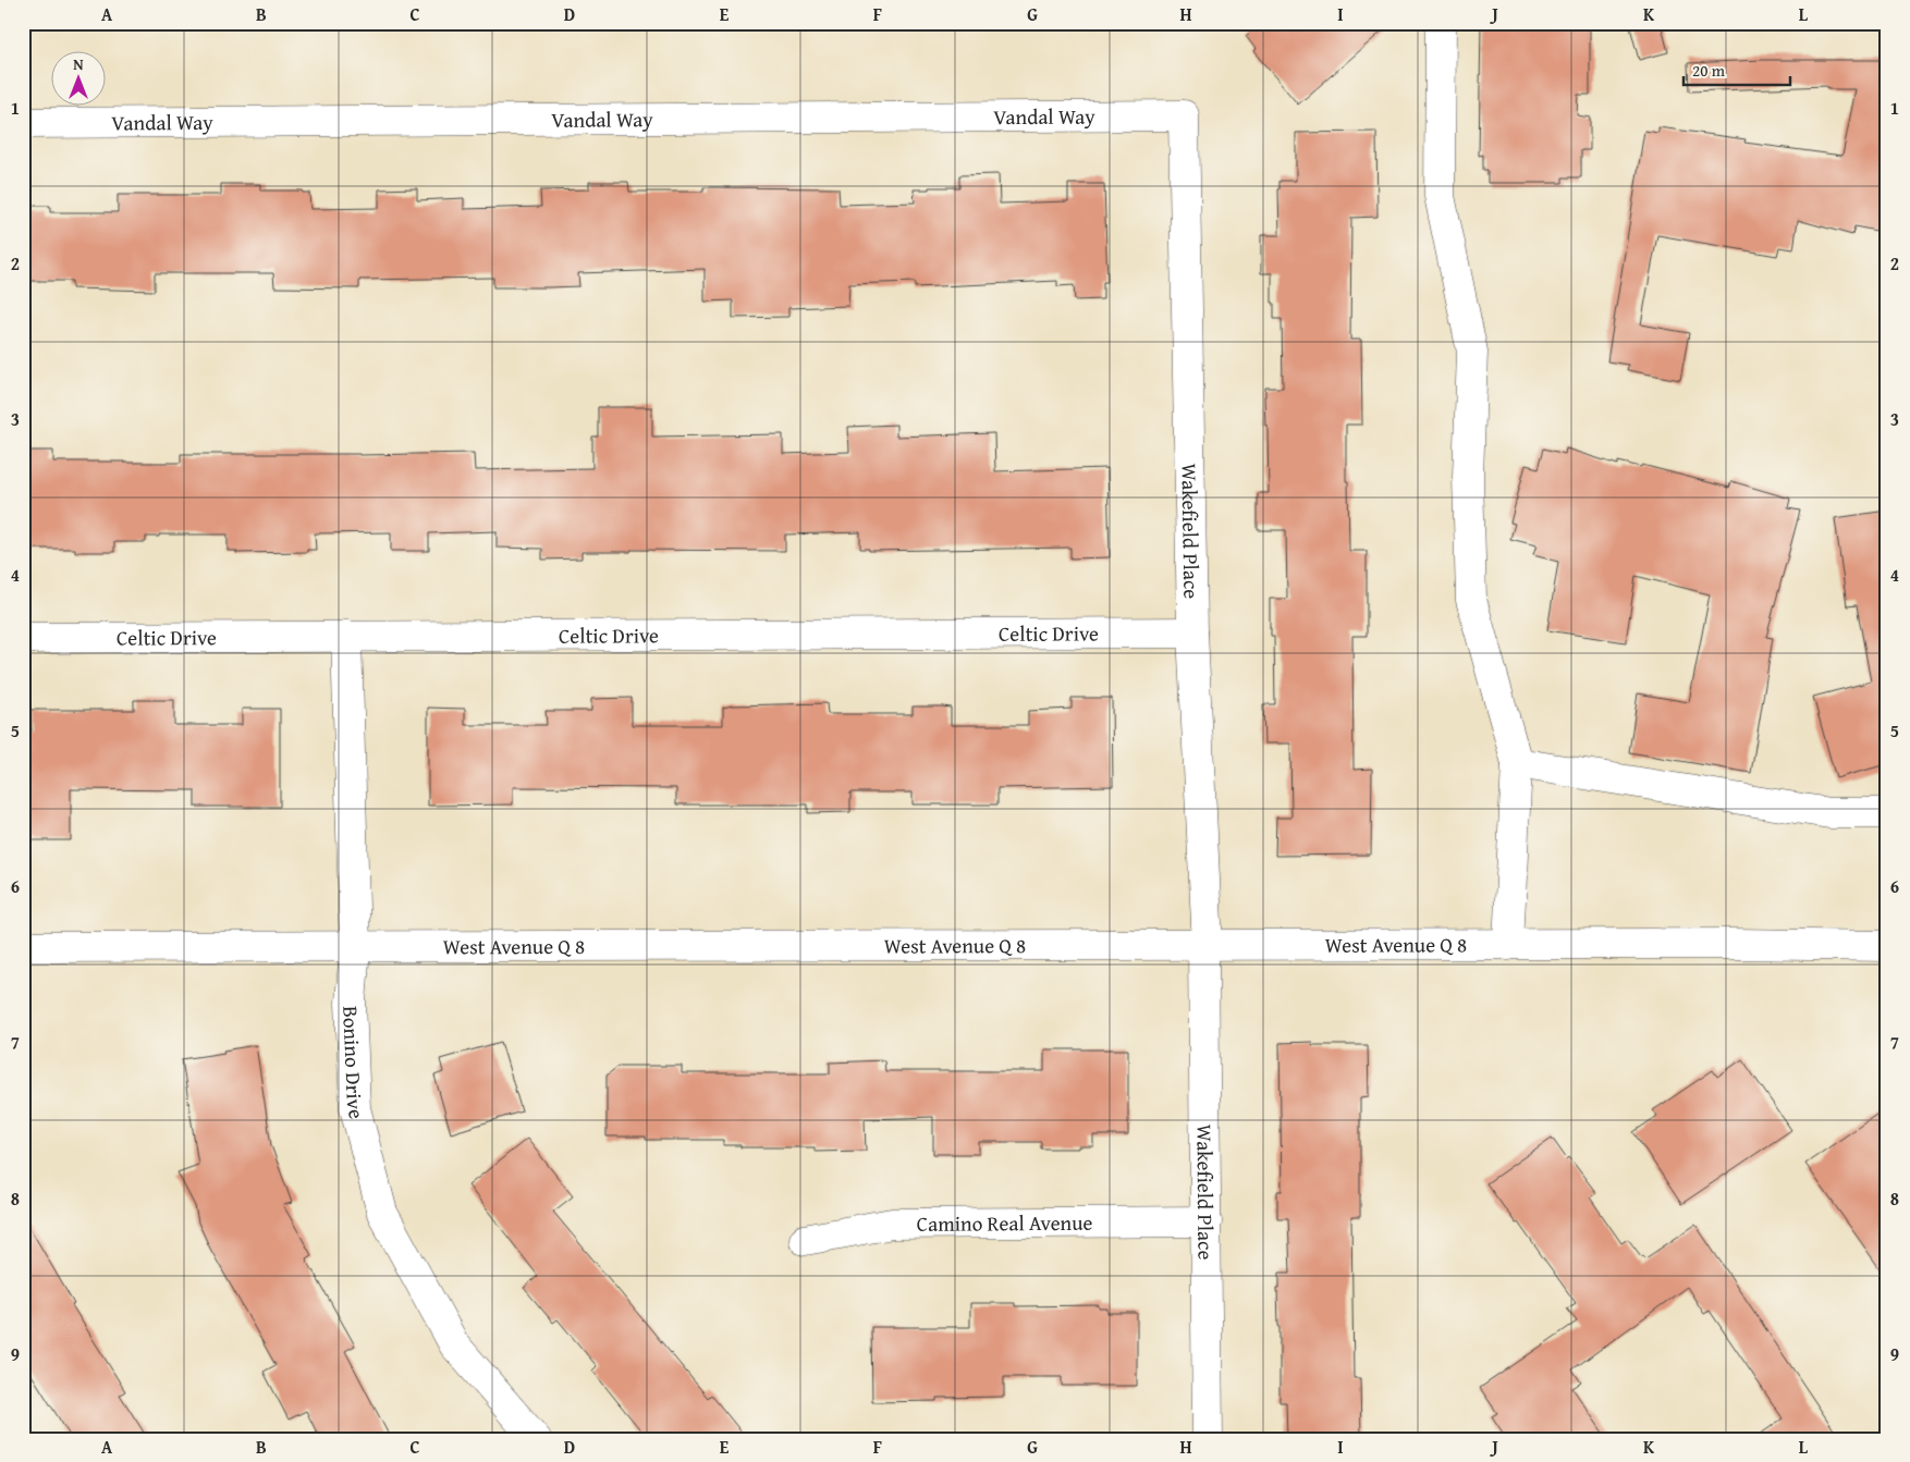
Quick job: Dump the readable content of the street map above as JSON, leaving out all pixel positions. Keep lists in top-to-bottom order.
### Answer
{
  "streets": {
    "street": [
      "Vandal Way",
      "Wakefield Place",
      "Celtic Drive",
      "West Avenue Q 8",
      "Bonino Drive",
      "Camino Real Avenue"
    ]
  },
  "crossings": [
    ["Vandal Way", "Wakefield Place"],
    ["Wakefield Place", "Celtic Drive"],
    ["Wakefield Place", "West Avenue Q 8"],
    ["Wakefield Place", "Camino Real Avenue"],
    ["Celtic Drive", "Bonino Drive"],
    ["West Avenue Q 8", "Bonino Drive"]
  ],
  "scale_bar": "20 m",
  "north": "top",
  "grid": {
    "columns": [
      "A",
      "B",
      "C",
      "D",
      "E",
      "F",
      "G",
      "H",
      "I",
      "J",
      "K",
      "L"
    ],
    "rows": [
      "1",
      "2",
      "3",
      "4",
      "5",
      "6",
      "7",
      "8",
      "9"
    ]
  }
}
